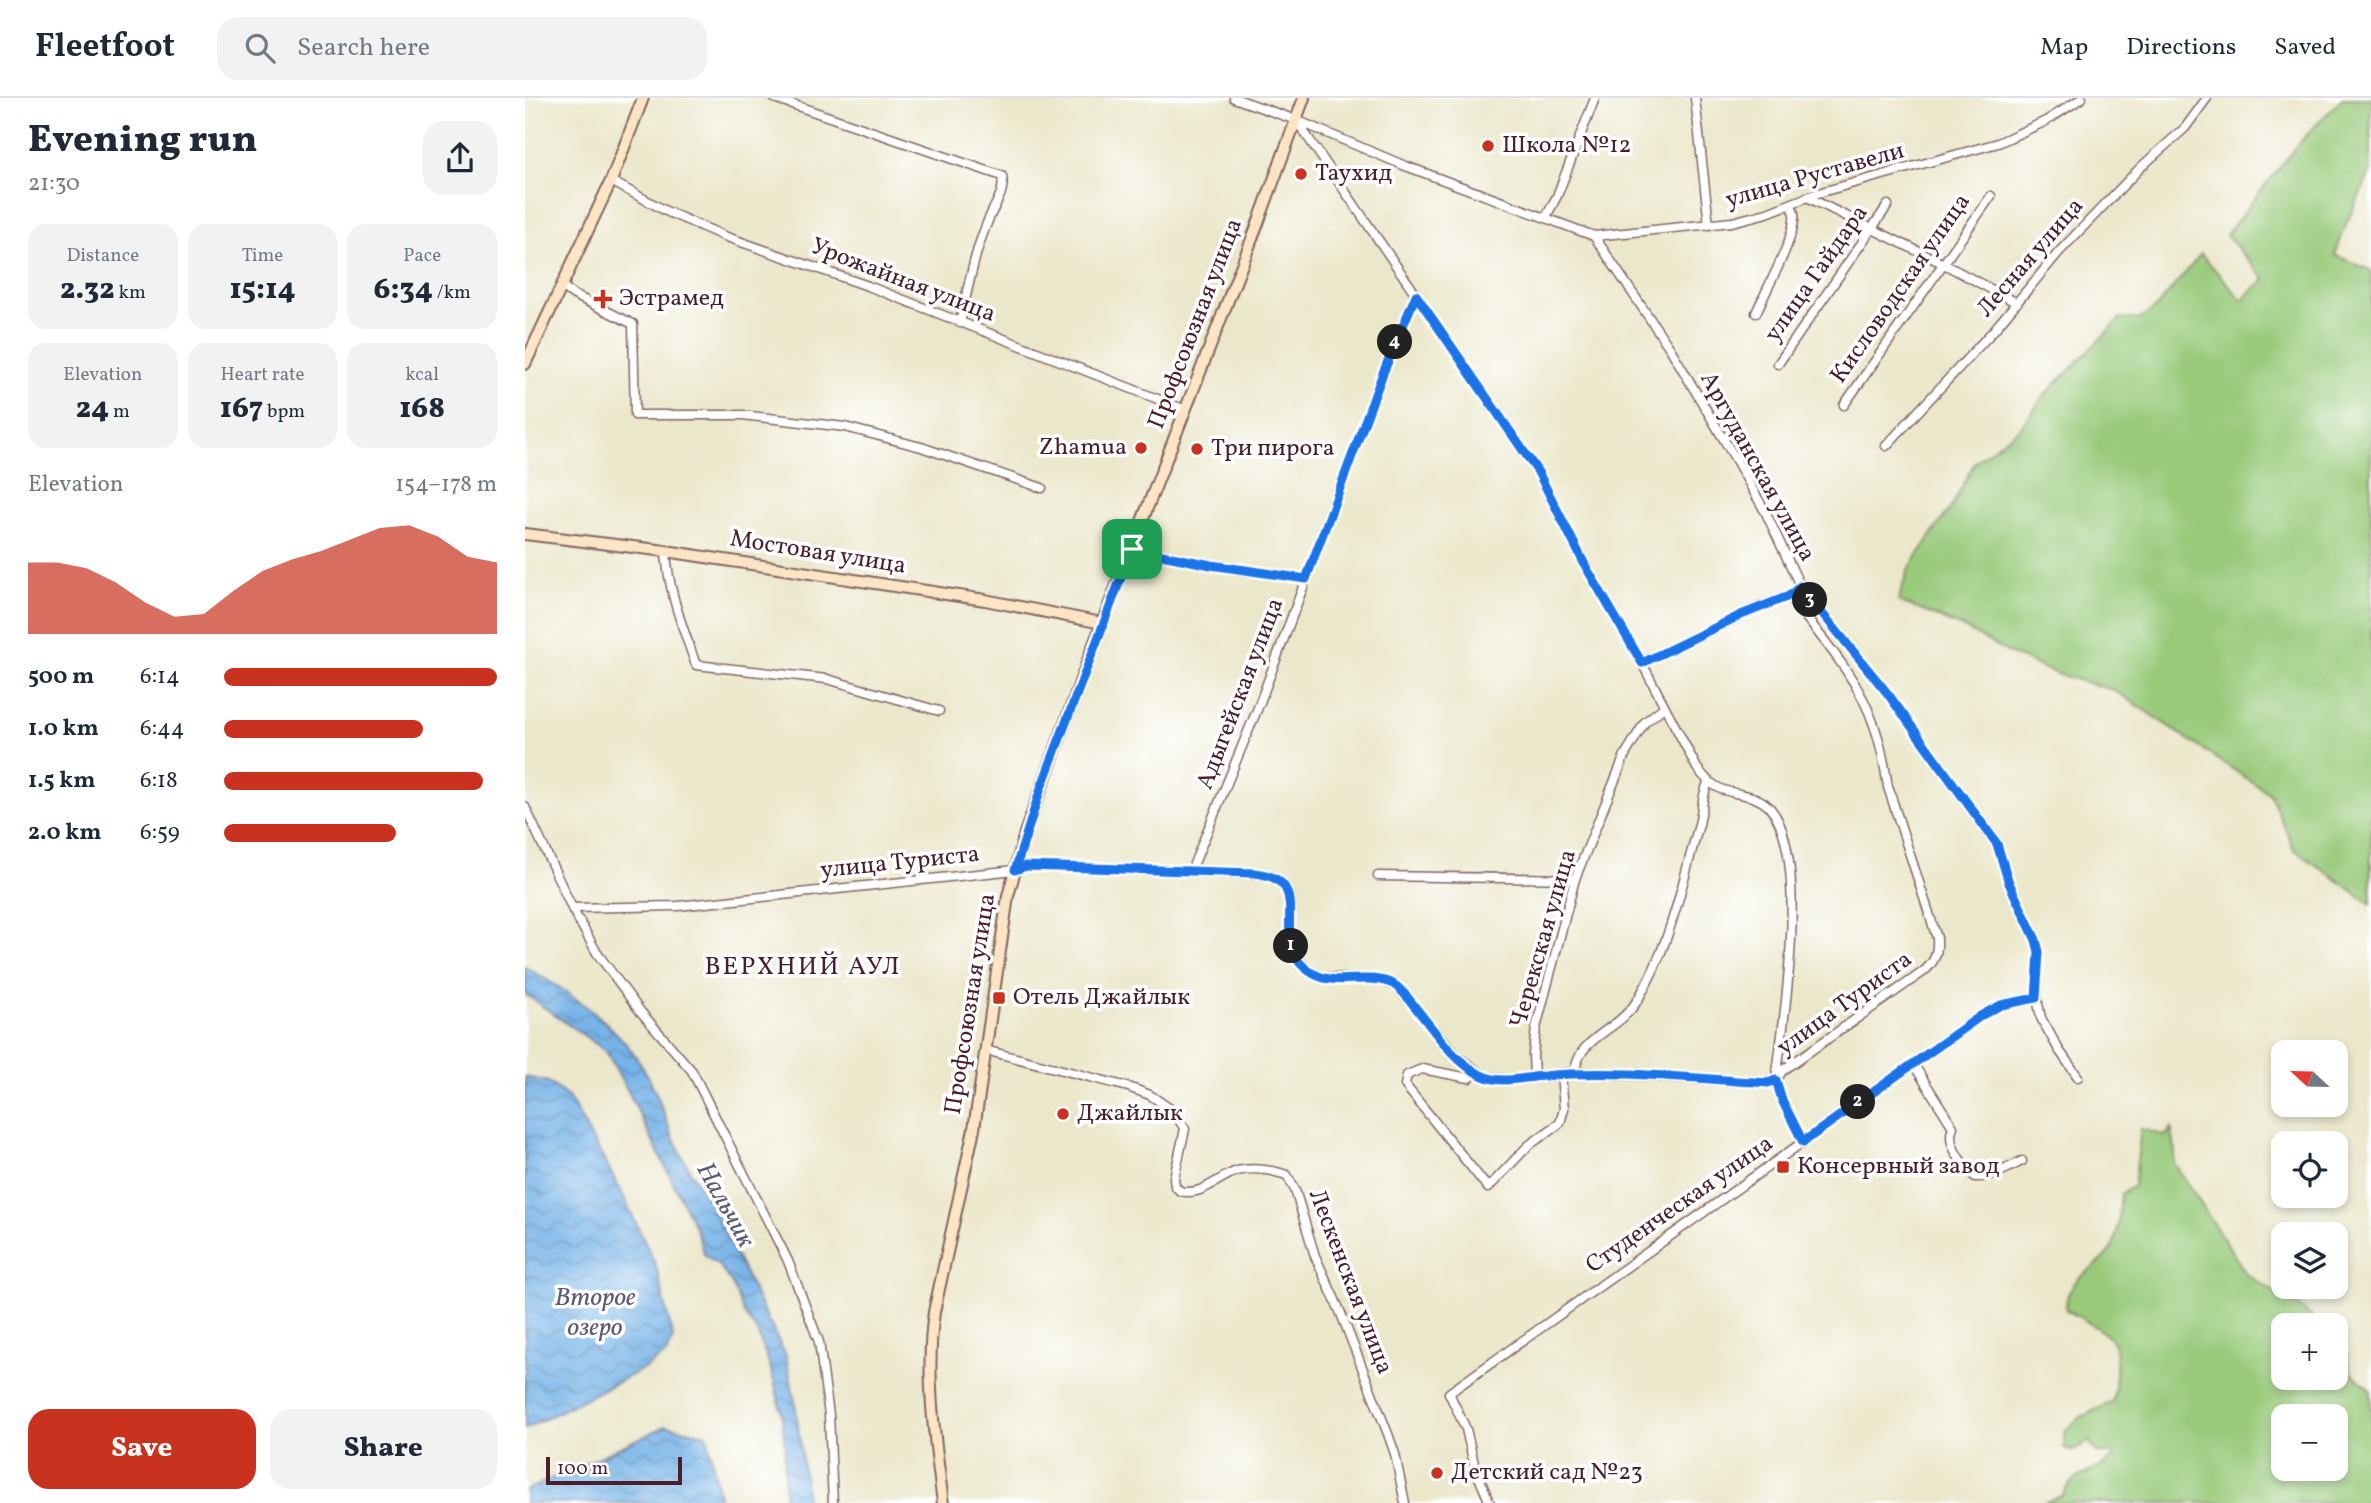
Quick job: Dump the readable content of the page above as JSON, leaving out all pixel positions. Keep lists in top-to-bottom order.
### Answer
{
  "streets": {
    "street": [
      "улица Руставели",
      "Лесная улица",
      "улица Гайдара",
      "Урожайная улица",
      "Кисловодская улица",
      "Профсоюзная улица",
      "Аргуданская улица",
      "Мостовая улица",
      "Адыгейская улица",
      "улица Туриста",
      "Черекская улица",
      "Студенческая улица",
      "Лескенская улица"
    ]
  },
  "crossings": [
    ["улица Руставели", "Профсоюзная улица"],
    ["улица Руставели", "Аргуданская улица"],
    ["Урожайная улица", "Профсоюзная улица"],
    ["Профсоюзная улица", "Мостовая улица"],
    ["Профсоюзная улица", "улица Туриста"],
    ["Профсоюзная улица", "Лескенская улица"],
    ["Аргуданская улица", "Студенческая улица"],
    ["Адыгейская улица", "улица Туриста"],
    ["улица Туриста", "Черекская улица"]
  ],
  "districts": ["ВЕРХНИЙ АУЛ"],
  "water": ["Нальчик", "Второе озеро"],
  "places": {
    "other": [
      "Школа №12",
      "Таухид",
      "Zhamua",
      "Три пирога",
      "Джайлык",
      "Детский сад №23"
    ],
    "health": ["Эстрамед"],
    "transit": ["Отель Джайлык", "Консервный завод"]
  },
  "scale_bar": "100 m",
  "north": "left",
  "page": {
    "header": "Fleetfoot",
    "search": "Search here",
    "nav": ["Map", "Directions", "Saved"],
    "heading": ["Evening run", "21:30"],
    "stats": [
      ["Distance", "2.32 km"],
      ["Time", "15:14"],
      ["Pace", "6:34 /km"],
      ["Elevation", "24 m"],
      ["Heart rate", "167 bpm"],
      ["kcal", "168"]
    ],
    "pins": [
      "4",
      "3",
      "1",
      "2"
    ],
    "chart": ["Elevation", "154–178 m"],
    "list": [
      {
        "name": "500 m",
        "note": "6:14"
      },
      {
        "name": "1.0 km",
        "note": "6:44"
      },
      {
        "name": "1.5 km",
        "note": "6:18"
      },
      {
        "name": "2.0 km",
        "note": "6:59"
      }
    ],
    "map_buttons": ["+", "−"],
    "buttons": ["Save", "Share"],
    "scale": "100 m"
  }
}
